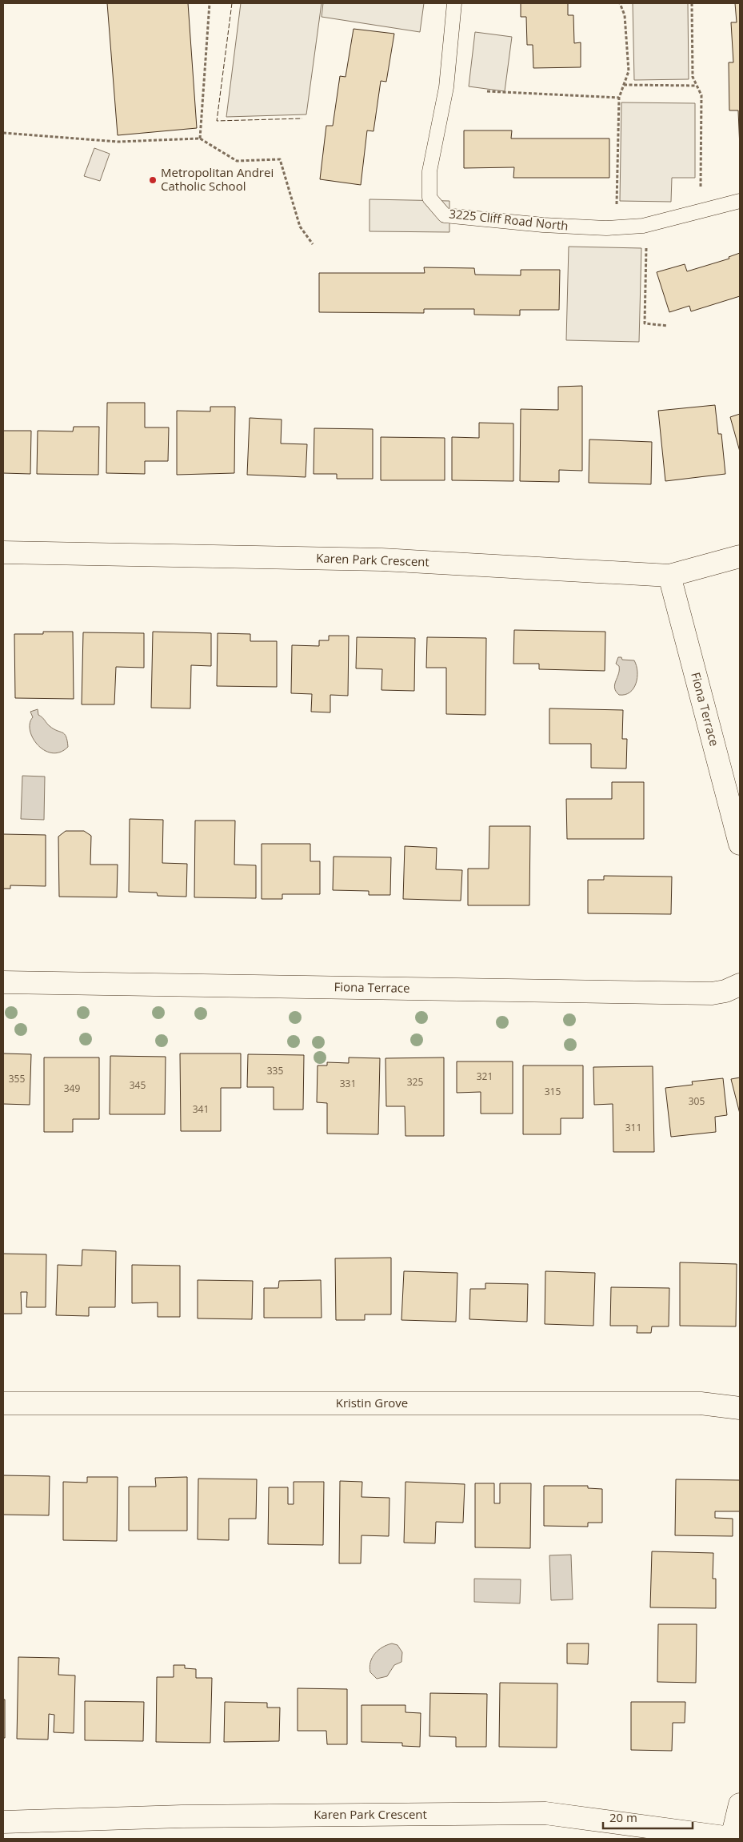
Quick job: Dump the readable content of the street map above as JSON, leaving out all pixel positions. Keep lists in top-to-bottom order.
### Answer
{
  "streets": {
    "street": ["Karen Park Crescent", "Fiona Terrace", "Kristin Grove"],
    "lane": ["3225 Cliff Road North"]
  },
  "crossings": [
    ["Karen Park Crescent", "Fiona Terrace"]
  ],
  "places": ["Metropolitan Andrei Catholic School"],
  "house_numbers": [
    "335",
    "321",
    "355",
    "325",
    "331",
    "345",
    "349",
    "315",
    "305",
    "341",
    "311"
  ],
  "scale_bar": "20 m"
}
